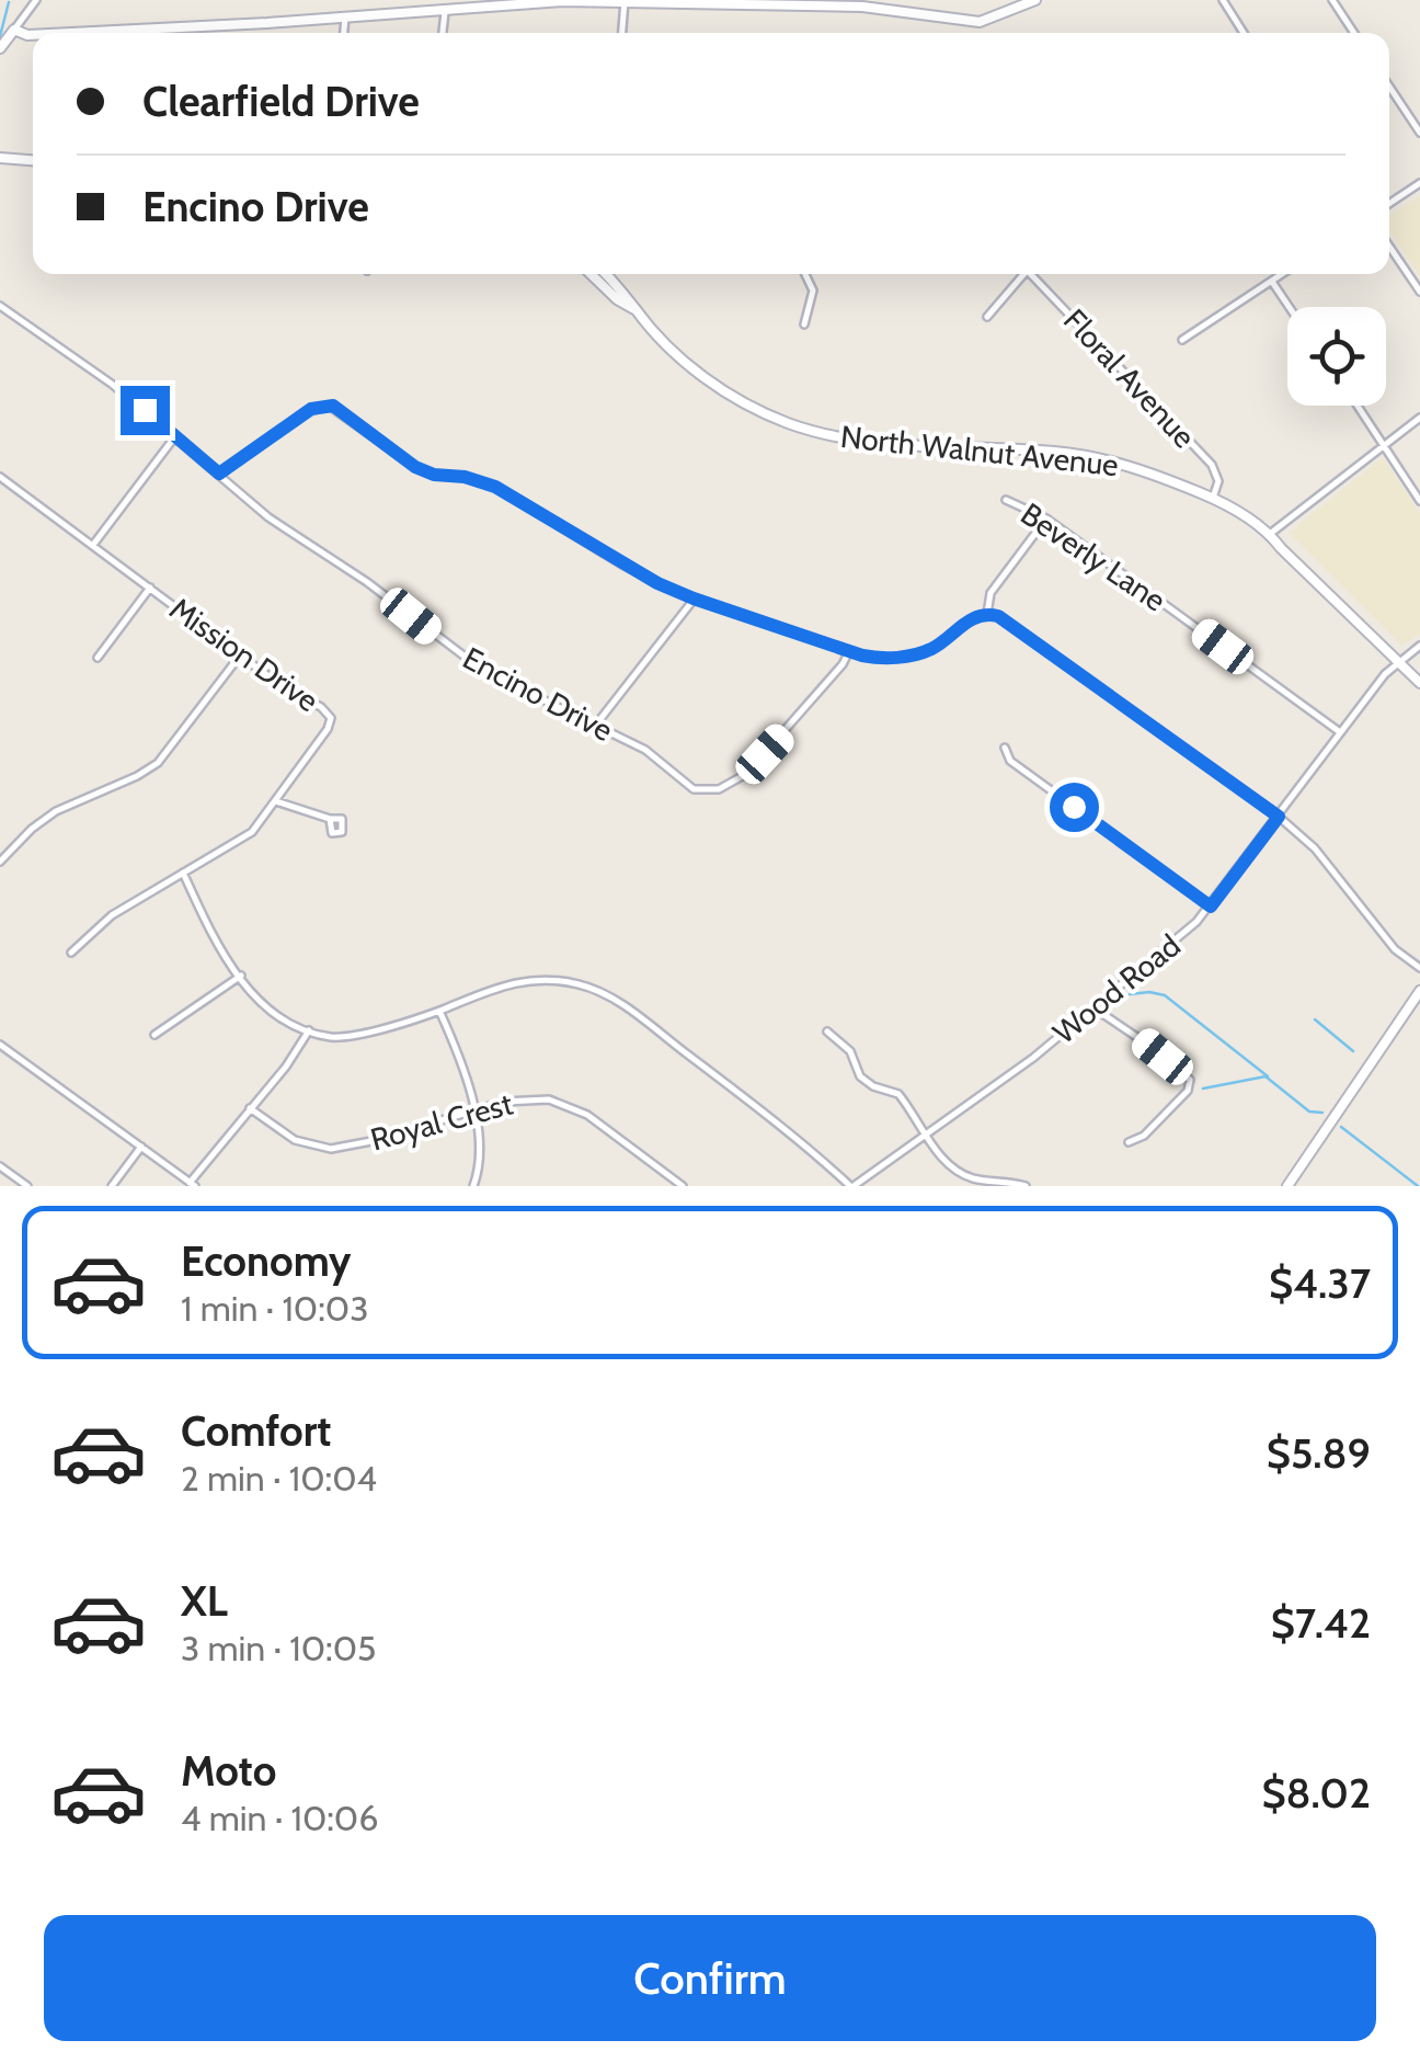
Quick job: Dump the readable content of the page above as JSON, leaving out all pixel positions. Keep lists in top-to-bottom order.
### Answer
{
  "streets": {
    "street": [
      "Floral Avenue",
      "North Walnut Avenue",
      "Beverly Lane",
      "Mission Drive",
      "Encino Drive",
      "Wood Road",
      "Royal Crest"
    ]
  },
  "crossings": [
    ["Floral Avenue", "North Walnut Avenue"],
    ["North Walnut Avenue", "Wood Road"],
    ["Beverly Lane", "Wood Road"]
  ],
  "page": {
    "banner": ["Clearfield Drive", "Encino Drive"],
    "list": [
      {
        "name": "Economy",
        "note": "1 min · 10:03",
        "value": "$4.37"
      },
      {
        "name": "Comfort",
        "note": "2 min · 10:04",
        "value": "$5.89"
      },
      {
        "name": "XL",
        "note": "3 min · 10:05",
        "value": "$7.42"
      },
      {
        "name": "Moto",
        "note": "4 min · 10:06",
        "value": "$8.02"
      }
    ],
    "buttons": "Confirm"
  }
}
